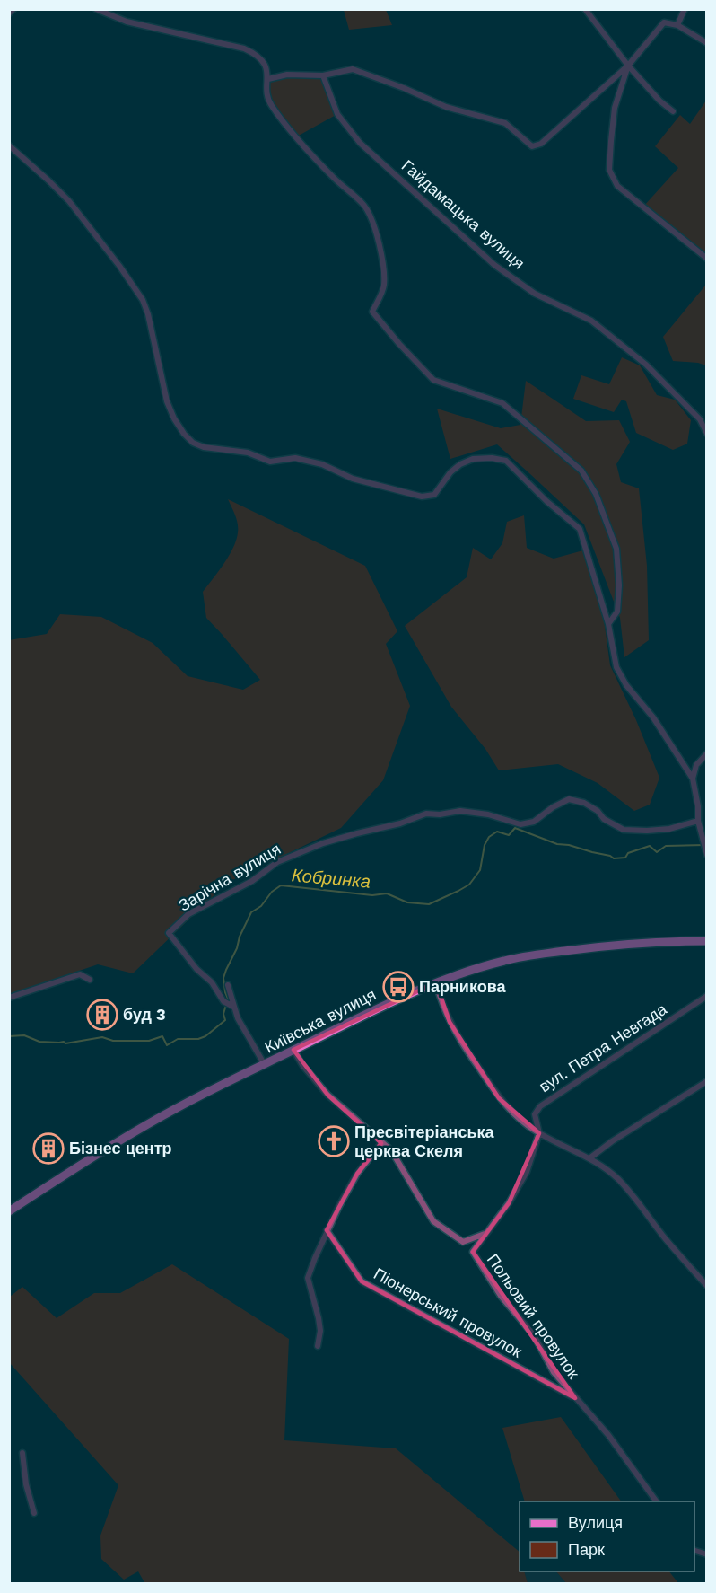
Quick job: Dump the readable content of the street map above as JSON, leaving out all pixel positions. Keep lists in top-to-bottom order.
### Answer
{
  "streets": {
    "main road": ["Київська вулиця"],
    "street": [
      "Гайдамацька вулиця",
      "Зарічна вулиця",
      "вул. Петра Невгада",
      "Піонерський провулок",
      "Польовий провулок"
    ]
  },
  "crossings": [
    ["вул. Петра Невгада", "Польовий провулок"],
    ["Піонерський провулок", "Польовий провулок"]
  ],
  "water": ["Кобринка"],
  "places": {
    "bus stop": ["Парникова"],
    "building": ["буд 3", "Бізнес центр"],
    "church": ["Пресвітеріанська церква Скеля"]
  },
  "legend": ["Вулиця", "Парк"]
}
